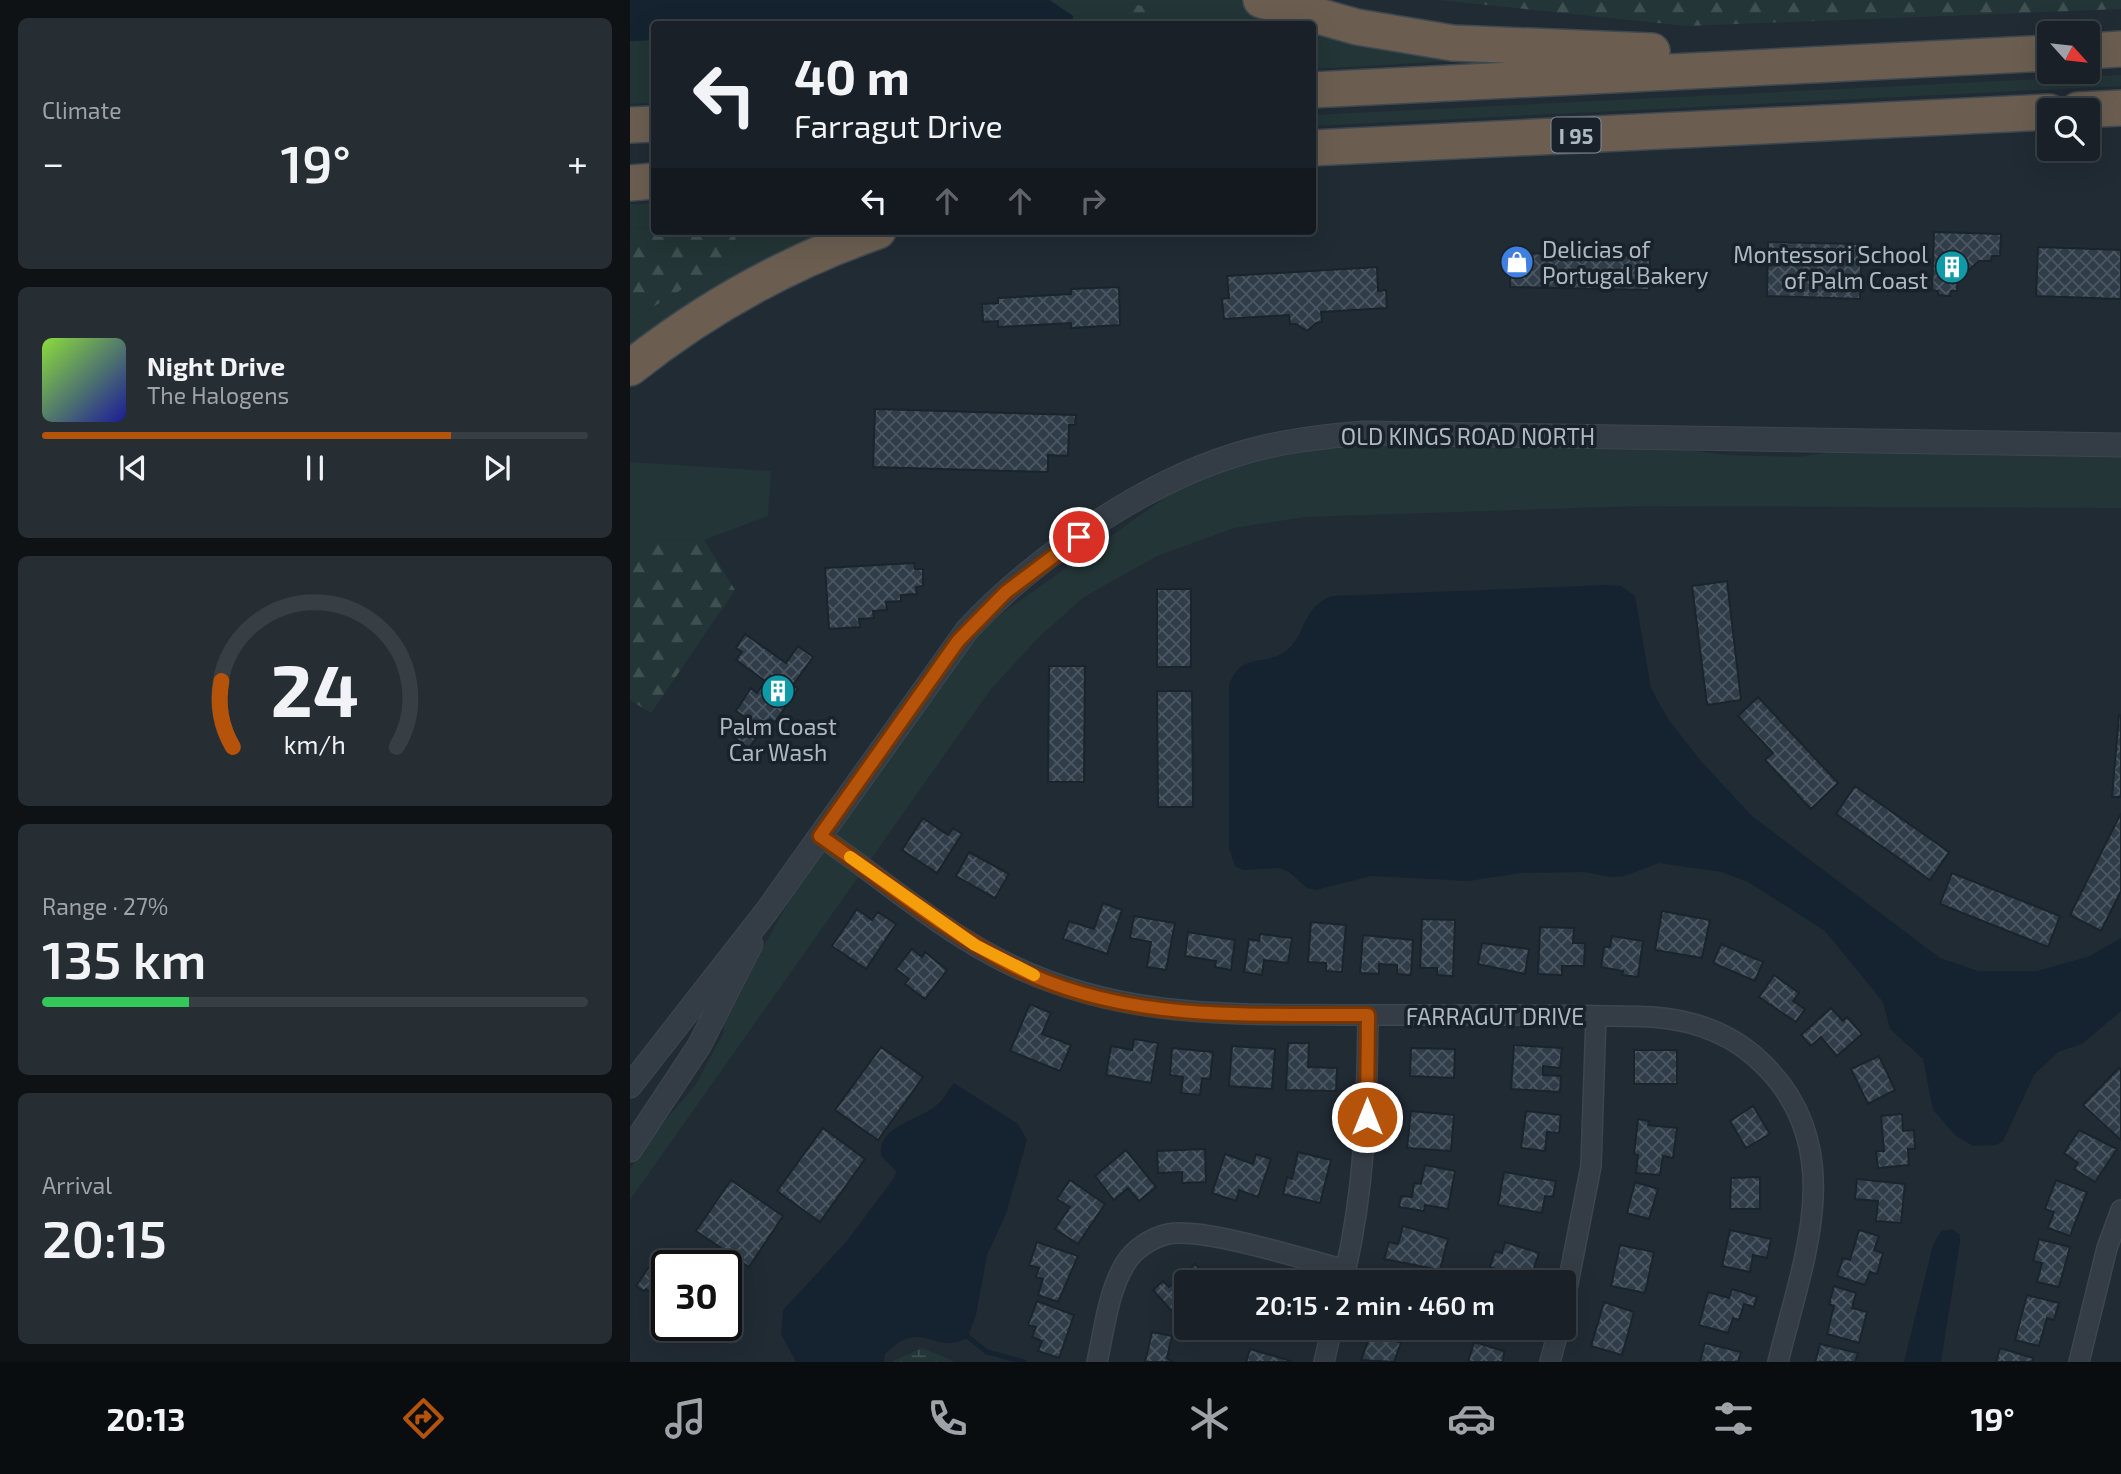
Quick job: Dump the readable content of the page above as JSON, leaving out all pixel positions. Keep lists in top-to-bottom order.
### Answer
{
  "streets": {
    "highway": ["I 95"],
    "street": ["OLD KINGS ROAD NORTH", "FARRAGUT DRIVE"]
  },
  "crossings": [
    ["OLD KINGS ROAD NORTH", "FARRAGUT DRIVE"]
  ],
  "places": {
    "shop": ["Delicias of Portugal Bakery"],
    "building": ["Montessori School of Palm Coast", "Palm Coast Car Wash"]
  },
  "north": "bottom right",
  "page": {
    "tile": [
      "Climate",
      ["Range · 27%", "135 km"],
      ["Arrival", "20:15"]
    ],
    "turn": ["40 m", "Farragut Drive"],
    "heat": ["−", "19°", "+"],
    "song": ["Night Drive", "The Halogens"],
    "limit": "30",
    "trip": "20:15 · 2 min · 460 m",
    "tabs": ["20:13", "19°"],
    "gauge": ["24", "km/h"]
  }
}
